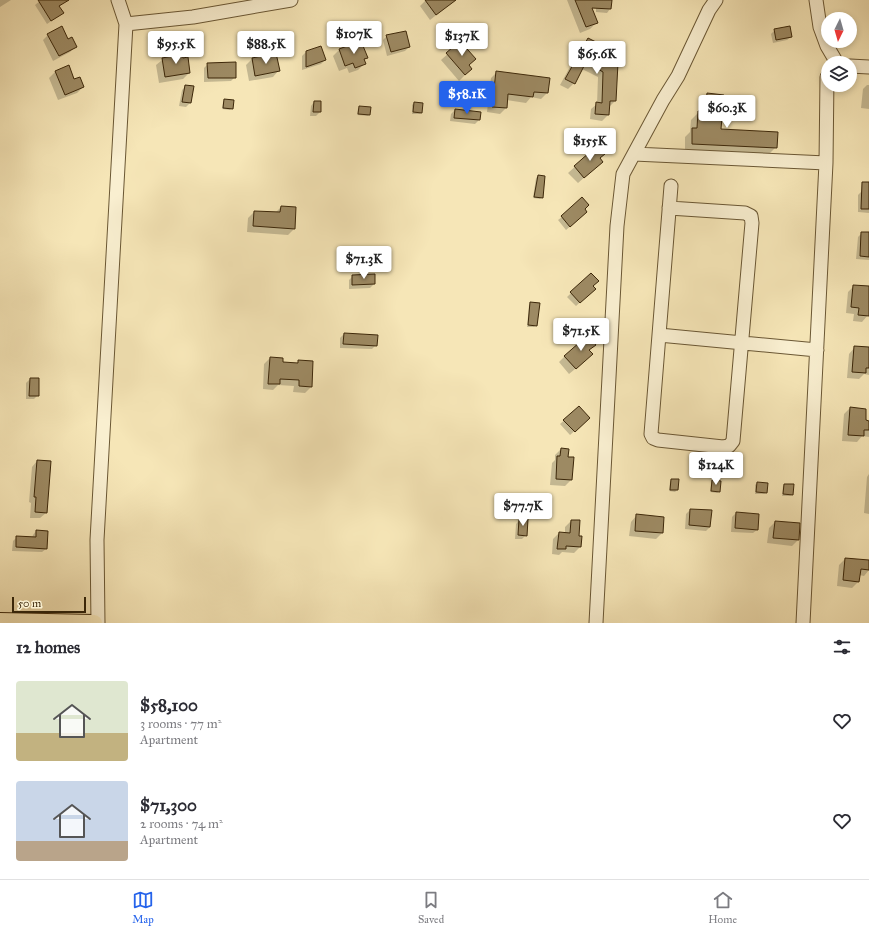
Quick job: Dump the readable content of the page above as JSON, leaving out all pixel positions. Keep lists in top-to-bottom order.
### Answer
{
  "scale_bar": "50 m",
  "north": "bottom",
  "page": {
    "price": [
      "$107K",
      "$137K",
      "$95.5K",
      "$88.5K",
      "$65.6K",
      "$58.1K",
      "$60.3K",
      "$155K",
      "$71.3K",
      "$71.5K",
      "$124K",
      "$77.7K"
    ],
    "scale": "50 m",
    "heading": "12 homes",
    "list": [
      {
        "name": "$58,100",
        "note": "3 rooms · 77 m² · Apartment"
      },
      {
        "name": "$71,300",
        "note": "2 rooms · 74 m² · Apartment"
      }
    ],
    "tabs": ["Map", "Saved", "Home"]
  }
}
